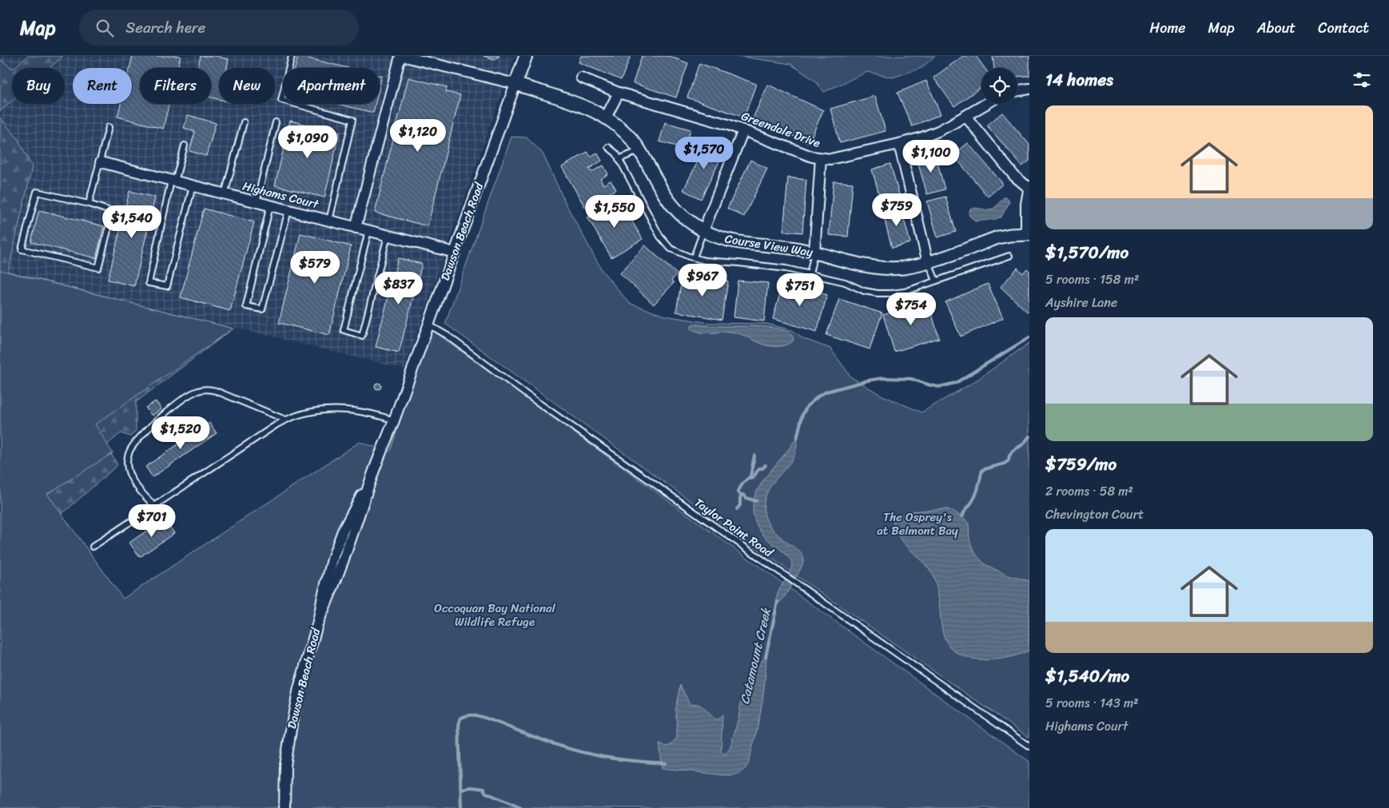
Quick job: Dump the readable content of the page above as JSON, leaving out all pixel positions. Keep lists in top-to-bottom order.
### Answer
{
  "streets": {
    "street": [
      "Greendale Drive",
      "Highams Court",
      "Dawson Beach Road",
      "Course View Way"
    ],
    "lane": ["Taylor Point Road"]
  },
  "crossings": [
    ["Highams Court", "Dawson Beach Road"],
    ["Dawson Beach Road", "Course View Way"],
    ["Dawson Beach Road", "Taylor Point Road"]
  ],
  "water": ["Catamount Creek"],
  "parks": ["The Osprey's at Belmont Bay", "Occoquan Bay National Wildlife Refuge"],
  "page": {
    "header": "Map",
    "search": "Search here",
    "nav": [
      "Home",
      "Map",
      "About",
      "Contact"
    ],
    "heading": "14 homes",
    "chip": [
      "Buy",
      "Rent",
      "Filters",
      "New",
      "Apartment"
    ],
    "list": [
      {
        "name": "$1,570/mo",
        "note": "5 rooms · 158 m² · Ayshire Lane"
      },
      {
        "name": "$759/mo",
        "note": "2 rooms · 58 m² · Chevington Court"
      },
      {
        "name": "$1,540/mo",
        "note": "5 rooms · 143 m² · Highams Court"
      }
    ],
    "price": [
      "$1,120",
      "$1,090",
      "$1,570",
      "$1,100",
      "$759",
      "$1,550",
      "$1,540",
      "$579",
      "$967",
      "$837",
      "$751",
      "$754",
      "$1,520",
      "$701"
    ]
  }
}
